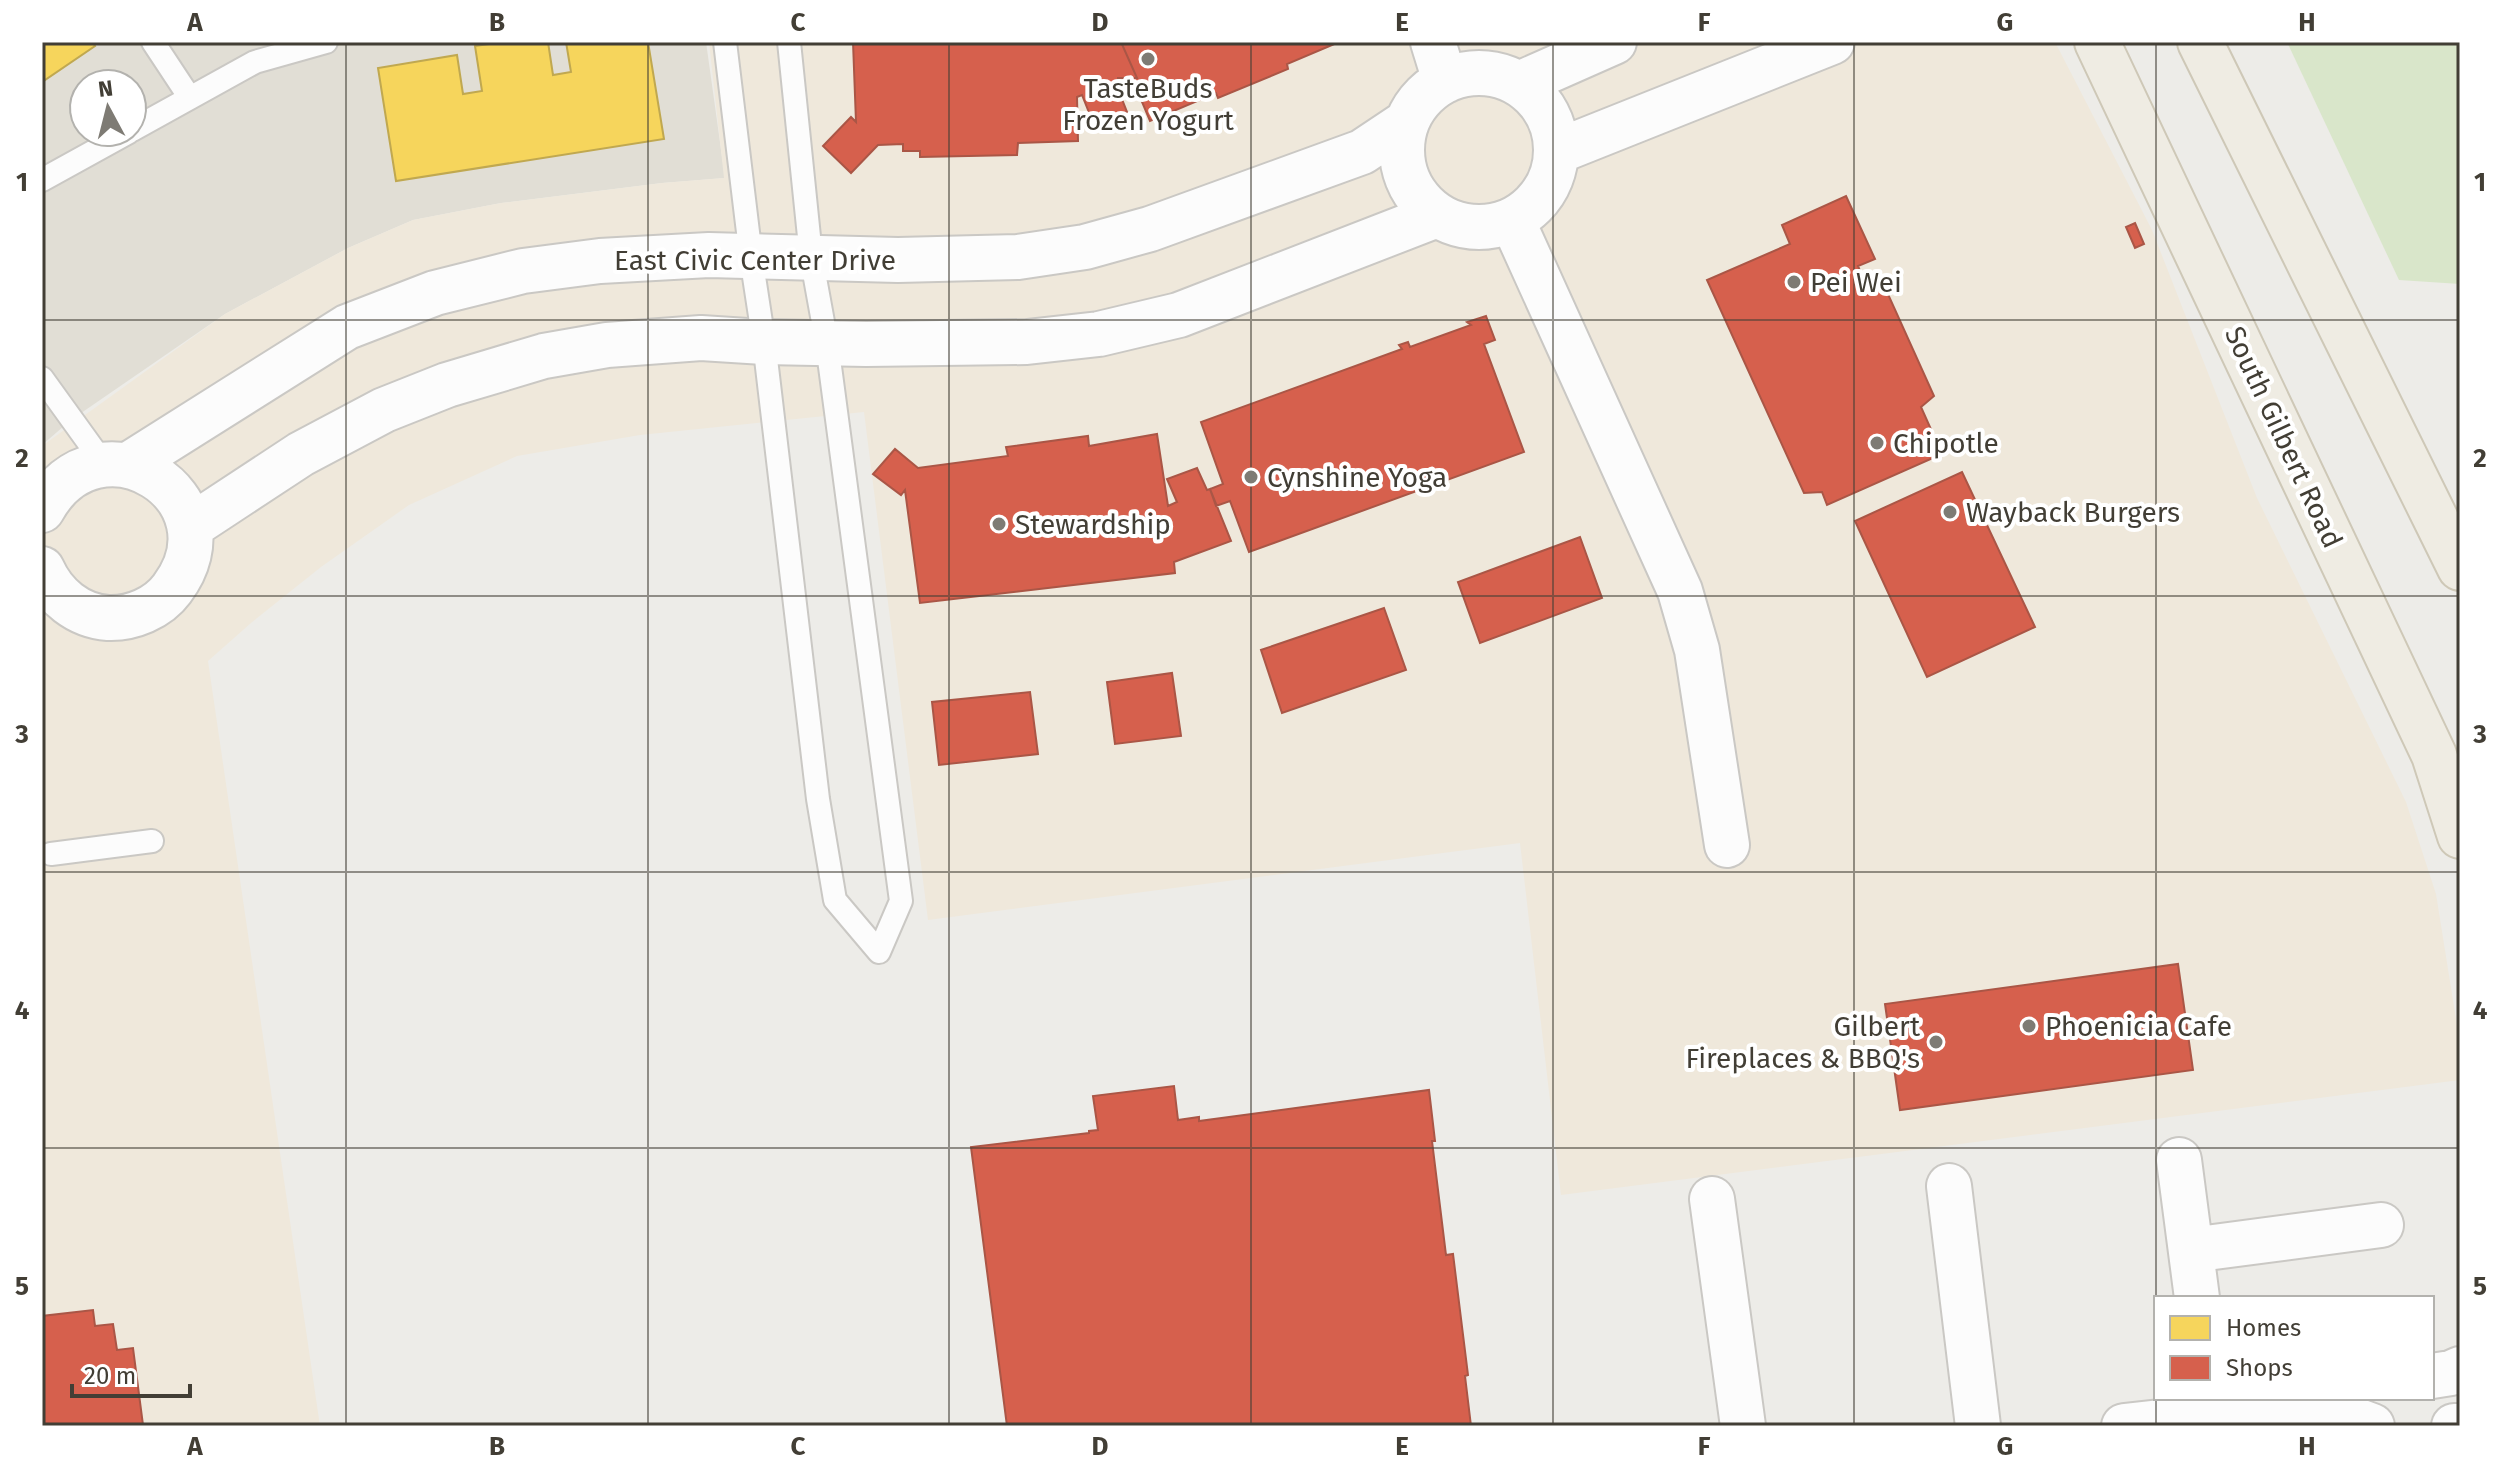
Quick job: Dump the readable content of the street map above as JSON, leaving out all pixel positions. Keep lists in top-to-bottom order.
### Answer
{
  "streets": {
    "main road": ["South Gilbert Road"],
    "street": ["East Civic Center Drive"]
  },
  "places": [
    "TasteBuds Frozen Yogurt",
    "Pei Wei",
    "Chipotle",
    "Cynshine Yoga",
    "Wayback Burgers",
    "Stewardship",
    "Phoenicia Cafe",
    "Gilbert Fireplaces & BBQ's"
  ],
  "legend": ["Homes", "Shops"],
  "scale_bar": "20 m",
  "north": "top",
  "grid": {
    "columns": [
      "A",
      "B",
      "C",
      "D",
      "E",
      "F",
      "G",
      "H"
    ],
    "rows": [
      "1",
      "2",
      "3",
      "4",
      "5"
    ]
  }
}
